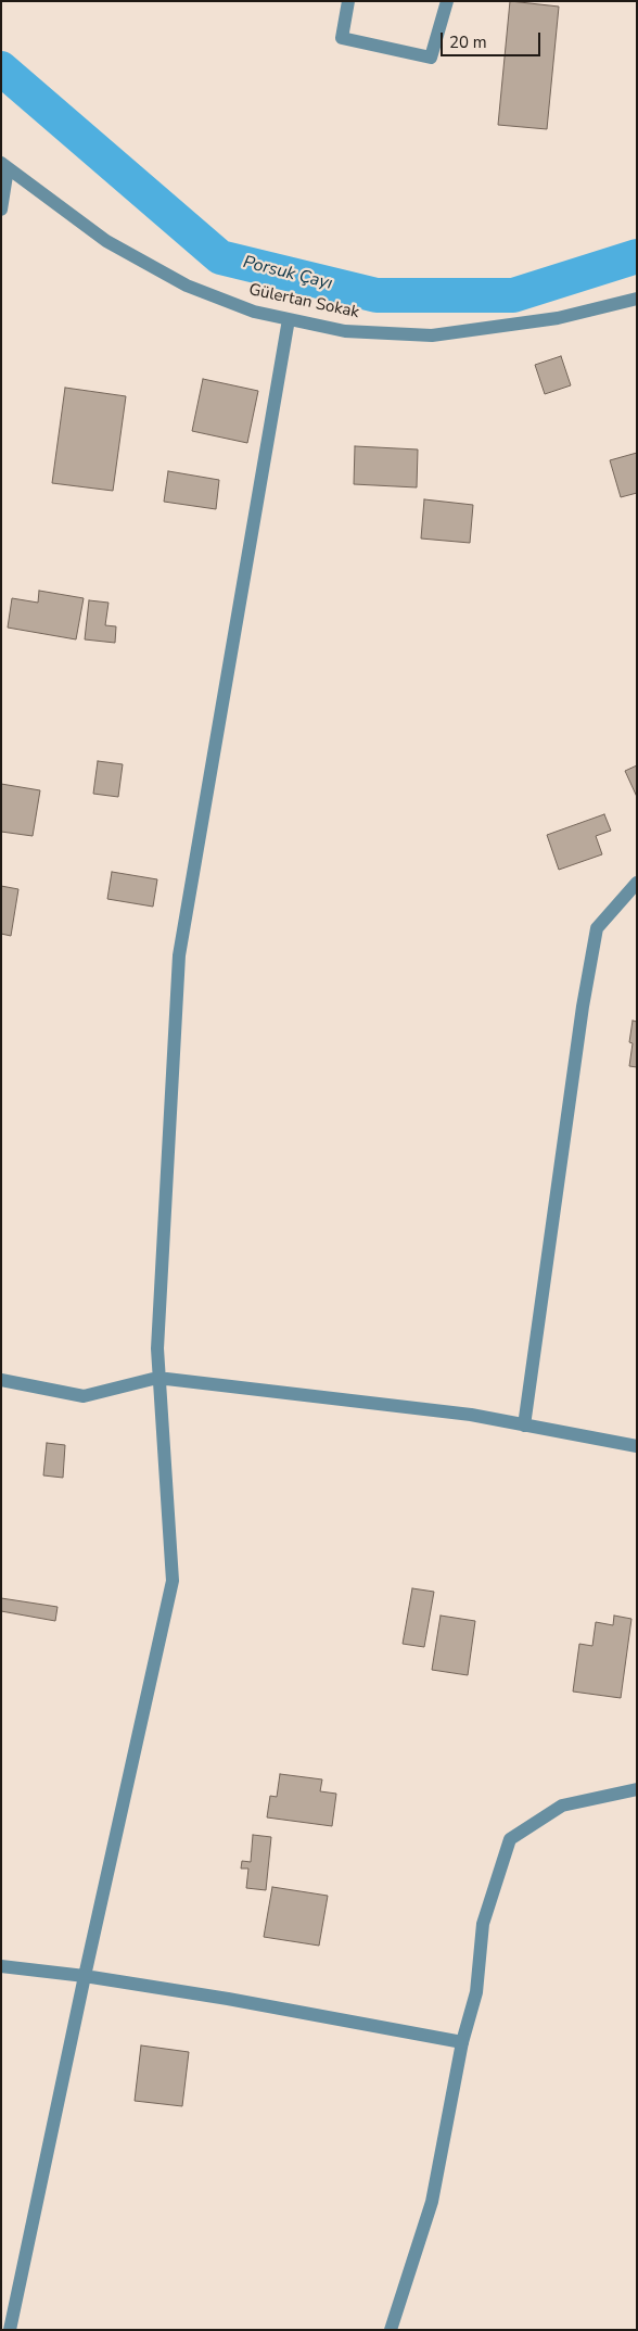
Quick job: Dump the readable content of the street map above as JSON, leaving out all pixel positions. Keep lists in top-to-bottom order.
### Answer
{
  "streets": {
    "street": ["Gülertan Sokak"]
  },
  "water": ["Porsuk Çayı"],
  "scale_bar": "20 m"
}
